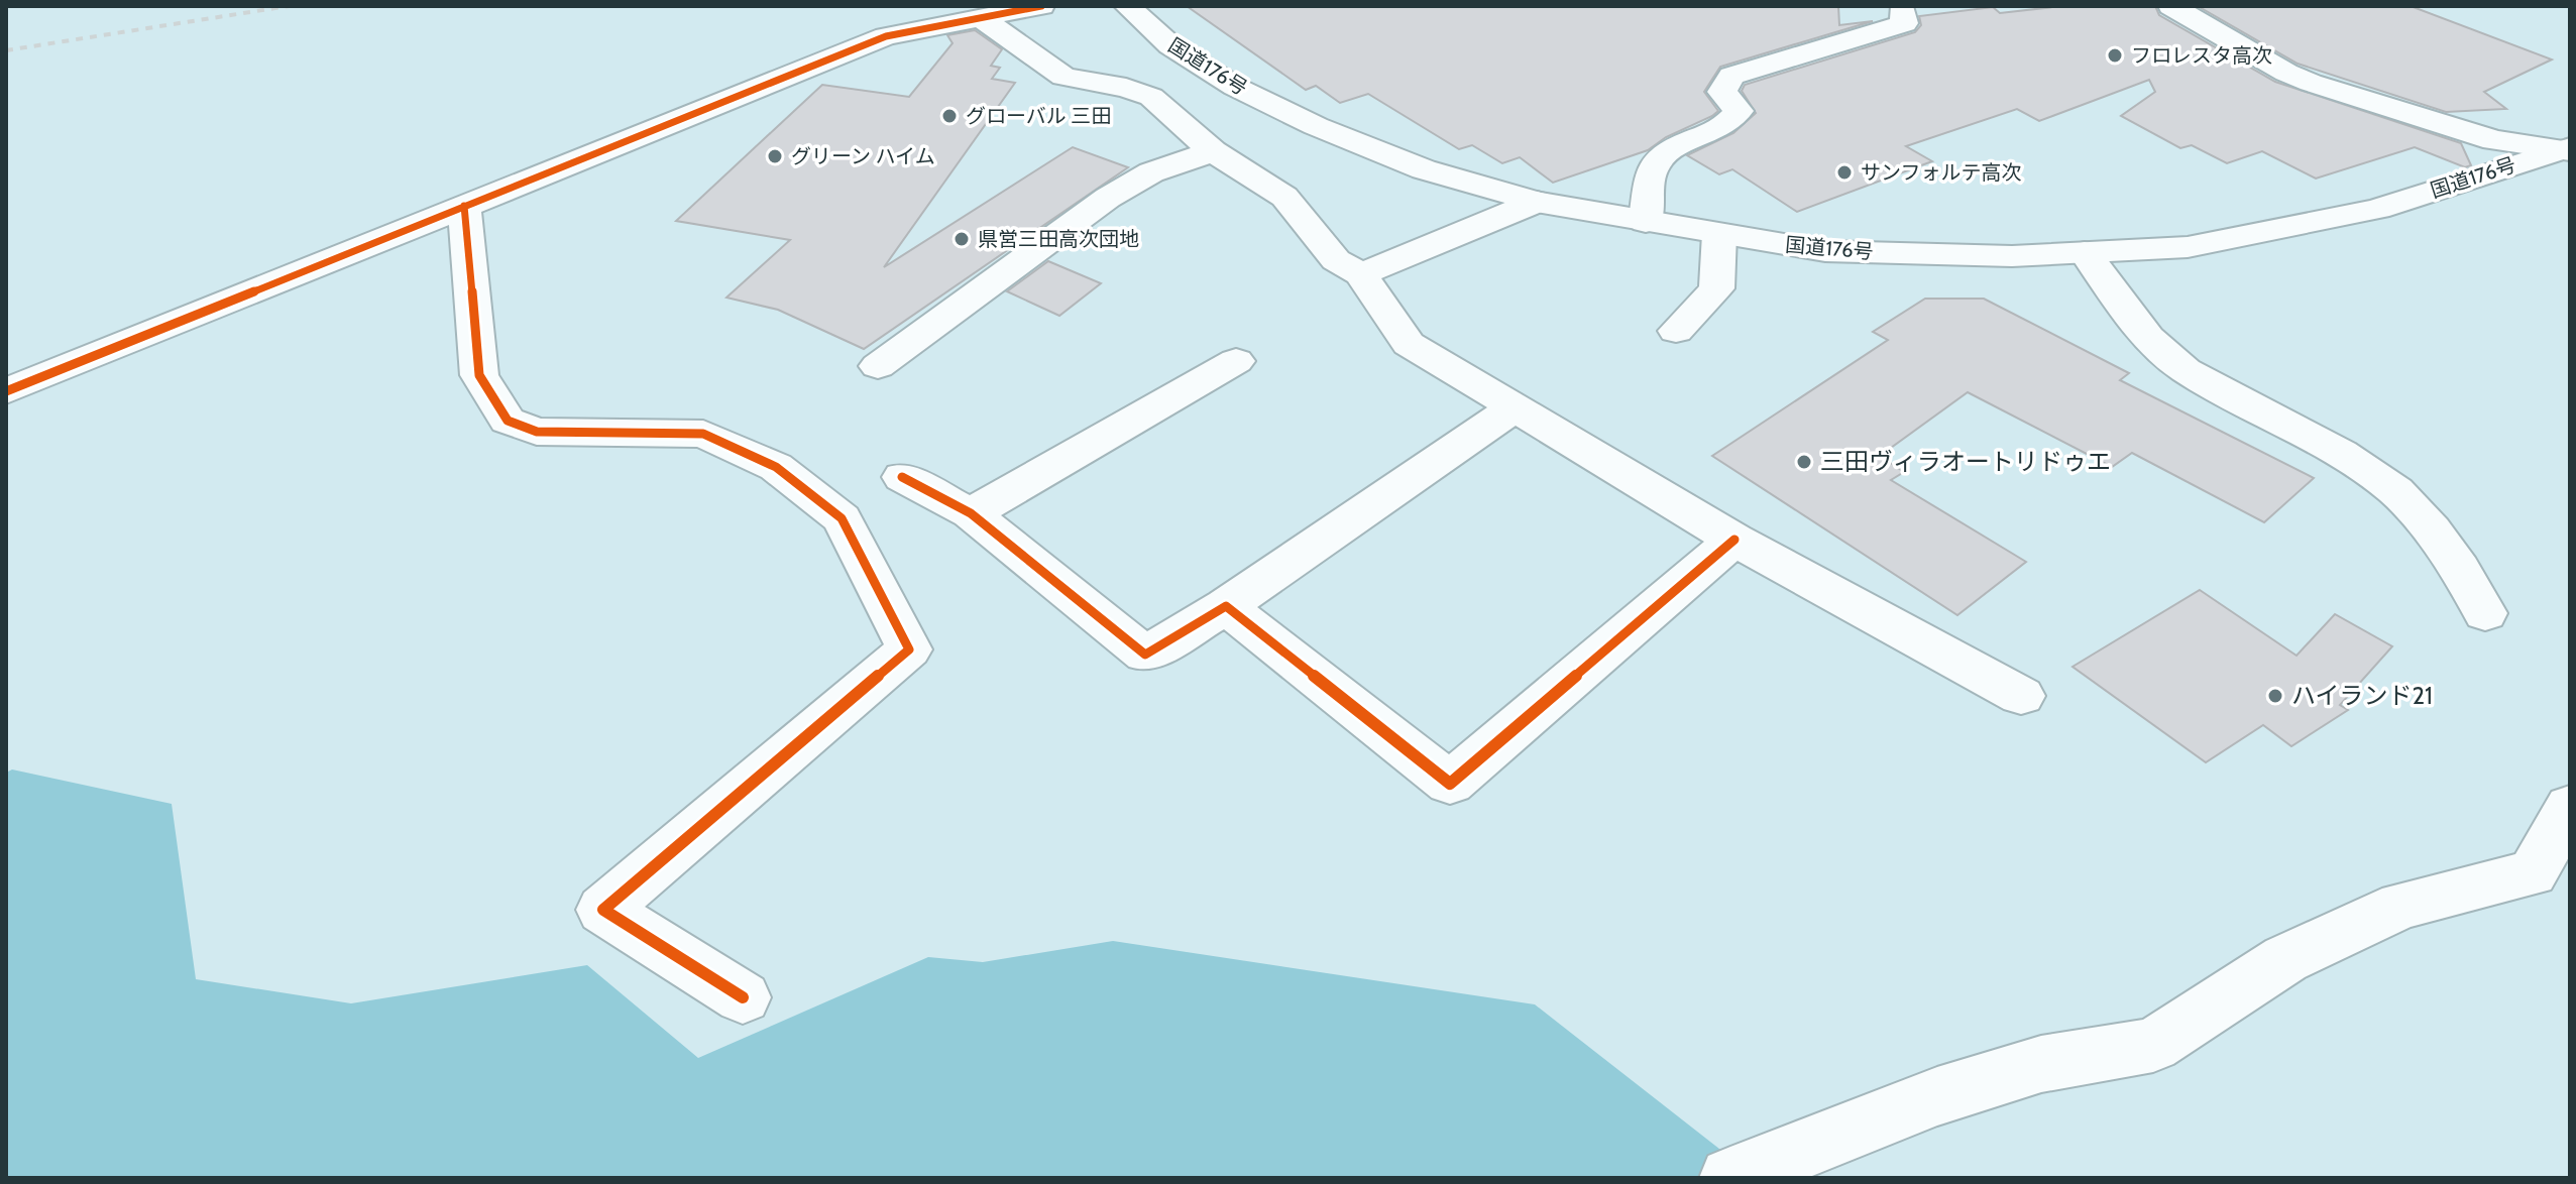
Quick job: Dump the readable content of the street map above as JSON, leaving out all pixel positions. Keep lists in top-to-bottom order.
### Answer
{
  "streets": {
    "main road": ["国道176号"]
  },
  "places": [
    "フロレスタ高次",
    "グローバル 三田",
    "グリーン ハイム",
    "サンフォルテ高次",
    "県営三田高次団地",
    "三田ヴィラオートリドゥエ",
    "ハイランド21"
  ]
}
